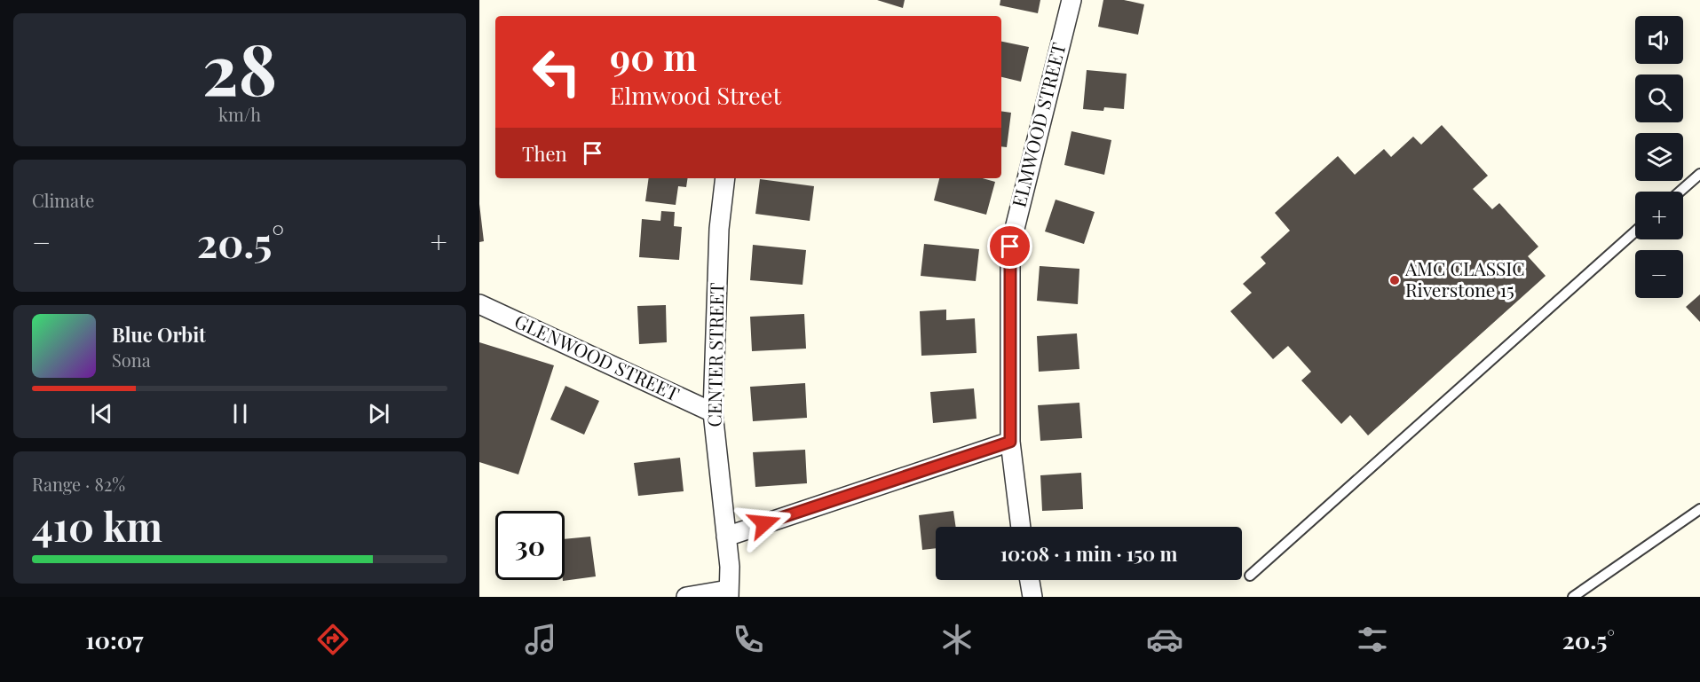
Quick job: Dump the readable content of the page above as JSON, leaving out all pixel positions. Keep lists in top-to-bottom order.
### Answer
{
  "streets": {
    "street": ["ELMWOOD STREET", "CENTER STREET", "GLENWOOD STREET"]
  },
  "crossings": [
    ["CENTER STREET", "GLENWOOD STREET"]
  ],
  "places": ["AMC CLASSIC Riverstone 15"],
  "page": {
    "tile": [
      ["28", "km/h"],
      "Climate",
      ["Range · 82%", "410 km"]
    ],
    "map_buttons": ["+", "−"],
    "turn": ["90 m", "Elmwood Street"],
    "then": "Then",
    "heat": ["−", "20.5°", "+"],
    "song": ["Blue Orbit", "Sona"],
    "limit": "30",
    "trip": "10:08 · 1 min · 150 m",
    "tabs": ["10:07", "20.5°"]
  }
}
